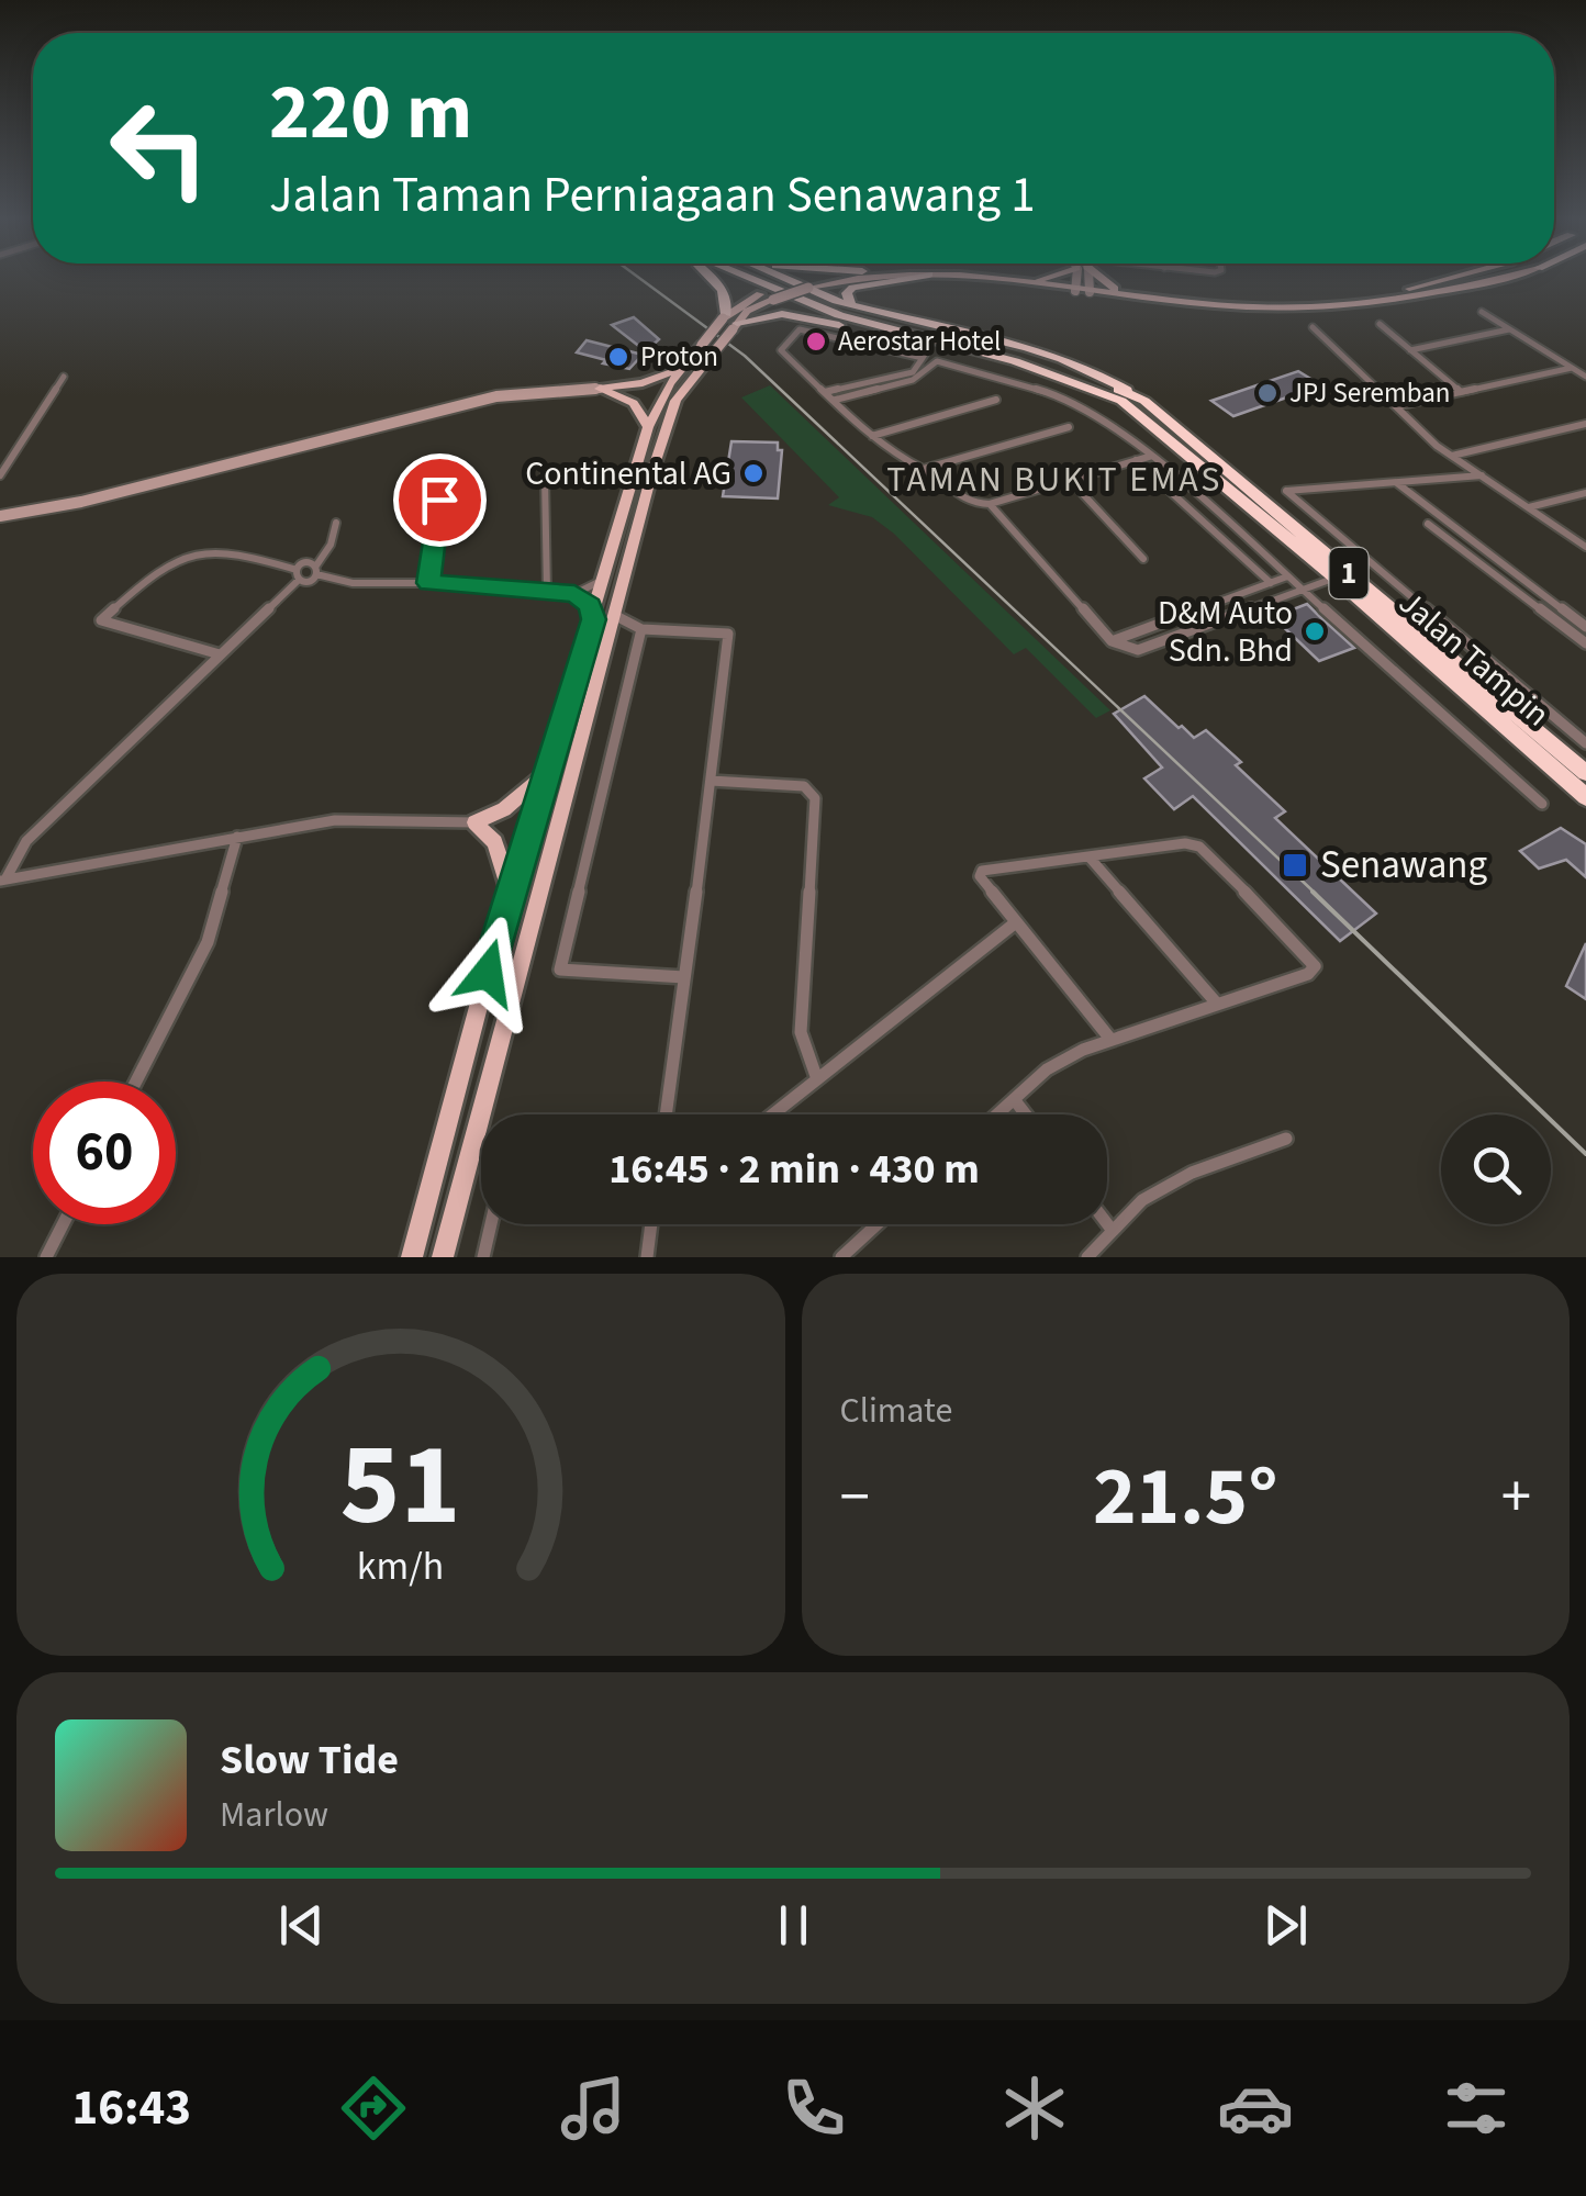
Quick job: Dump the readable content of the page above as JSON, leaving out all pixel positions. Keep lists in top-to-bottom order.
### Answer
{
  "streets": {
    "highway": ["1", "Jalan Tampin"]
  },
  "districts": ["TAMAN BUKIT EMAS"],
  "places": {
    "other": [
      "Aerostar Hotel",
      "Proton",
      "JPJ Seremban",
      "Continental AG",
      "D&M Auto Sdn. Bhd"
    ],
    "transit": ["Senawang"]
  },
  "page": {
    "turn": ["220 m", "Jalan Taman Perniagaan Senawang 1"],
    "limit": "60",
    "trip": "16:45 · 2 min · 430 m",
    "tile": "Climate",
    "heat": ["−", "21.5°", "+"],
    "song": ["Slow Tide", "Marlow"],
    "tabs": "16:43",
    "gauge": ["51", "km/h"]
  }
}
